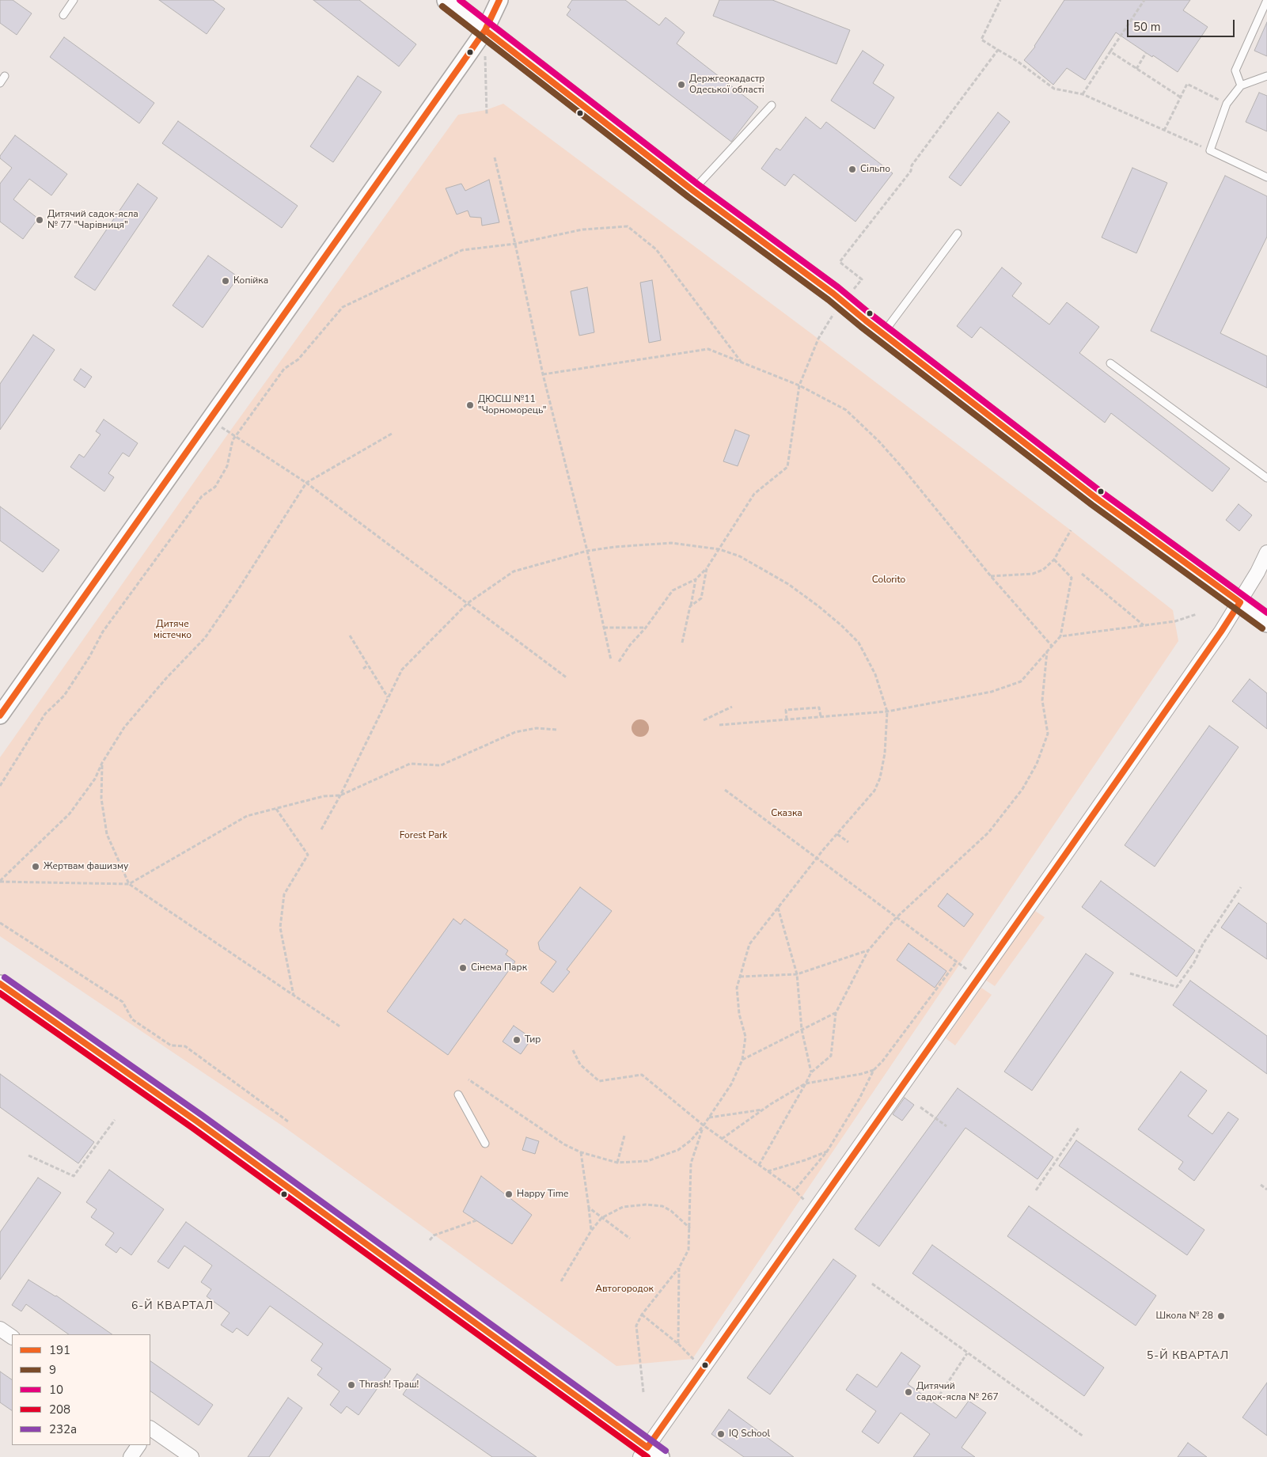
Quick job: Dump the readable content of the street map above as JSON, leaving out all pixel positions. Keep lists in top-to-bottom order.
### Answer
{
  "districts": ["6-Й КВАРТАЛ", "5-Й КВАРТАЛ"],
  "parks": [
    "Colorito",
    "Дитяче містечко",
    "Сказка",
    "Forest Park",
    "Автогородок"
  ],
  "places": [
    "Держгеокадастр Одеської області",
    "Сільпо",
    "Дитячий садок-ясла № 77 \"Чарівниця\"",
    "Копійка",
    "ДЮСШ №11 \"Чорноморець\"",
    "Жертвам фашизму",
    "Сінема Парк",
    "Тир",
    "Happy Time",
    "Школа № 28",
    "Thrash! Траш!",
    "Дитячий садок-ясла № 267",
    "IQ School"
  ],
  "lines": [
    "transit line 191",
    "transit line 10",
    "transit line 9",
    "transit line 232а",
    "transit line 208"
  ],
  "legend": [
    "191",
    "9",
    "10",
    "208",
    "232а"
  ],
  "scale_bar": "50 m"
}
